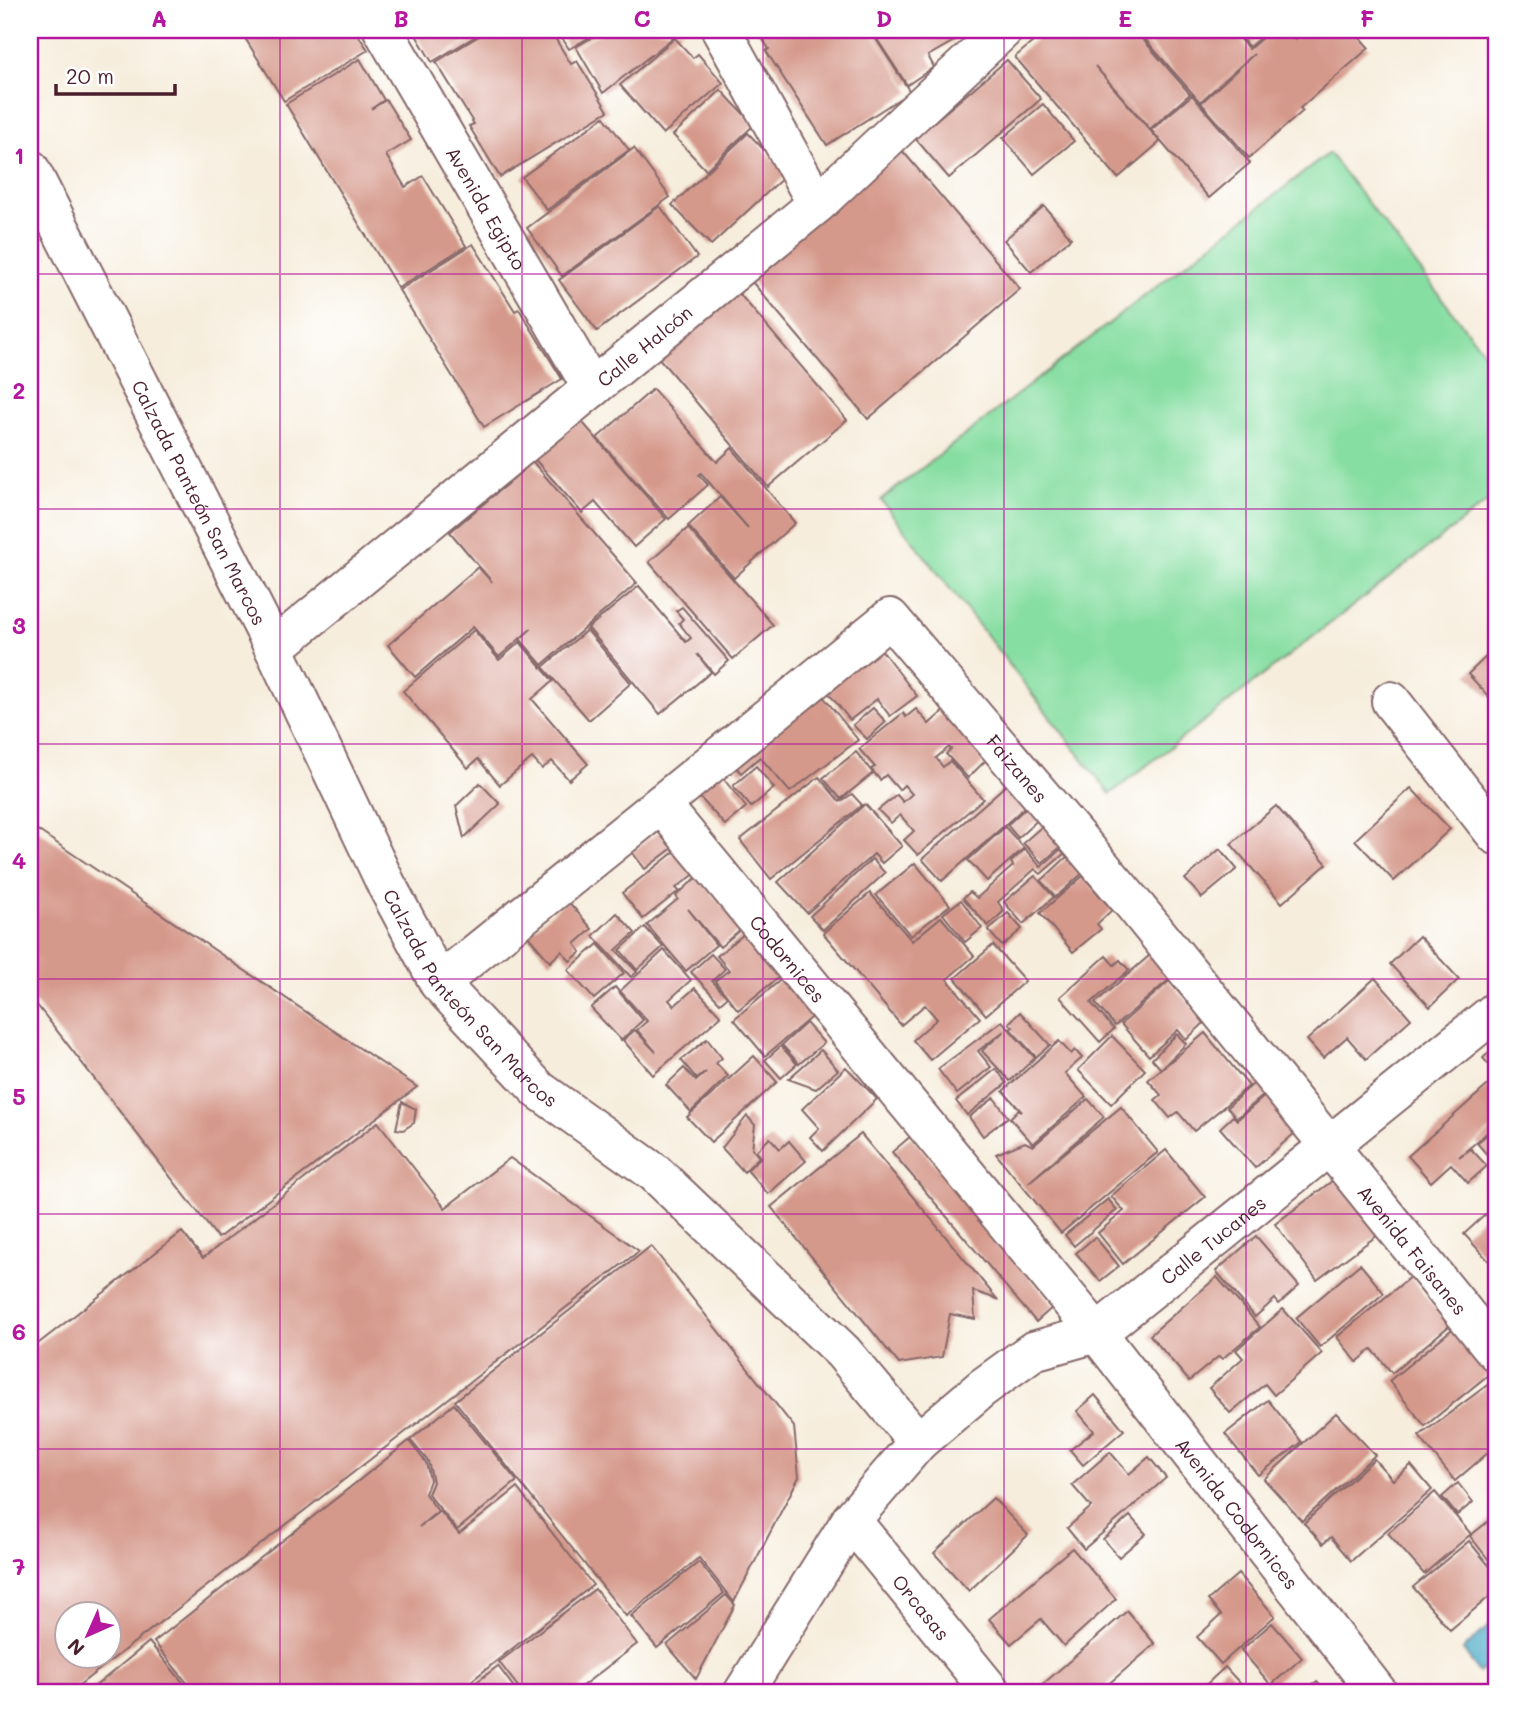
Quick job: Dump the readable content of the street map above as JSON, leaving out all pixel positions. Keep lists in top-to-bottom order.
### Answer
{
  "streets": {
    "street": [
      "Avenida Egipto",
      "Calle Halcón",
      "Calzada Panteón San Marcos",
      "Faizanes",
      "Codornices",
      "Calle Tucanes",
      "Avenida Faisanes",
      "Avenida Codornices",
      "Orcasas"
    ]
  },
  "crossings": [
    ["Avenida Egipto", "Calle Halcón"],
    ["Calle Halcón", "Calzada Panteón San Marcos"],
    ["Calzada Panteón San Marcos", "Calle Tucanes"],
    ["Faizanes", "Codornices"],
    ["Faizanes", "Calle Tucanes"],
    ["Faizanes", "Avenida Faisanes"],
    ["Codornices", "Calle Tucanes"],
    ["Codornices", "Avenida Codornices"],
    ["Calle Tucanes", "Avenida Faisanes"],
    ["Calle Tucanes", "Avenida Codornices"]
  ],
  "scale_bar": "20 m",
  "north": "bottom left",
  "grid": {
    "columns": [
      "A",
      "B",
      "C",
      "D",
      "E",
      "F"
    ],
    "rows": [
      "1",
      "2",
      "3",
      "4",
      "5",
      "6",
      "7"
    ]
  }
}
